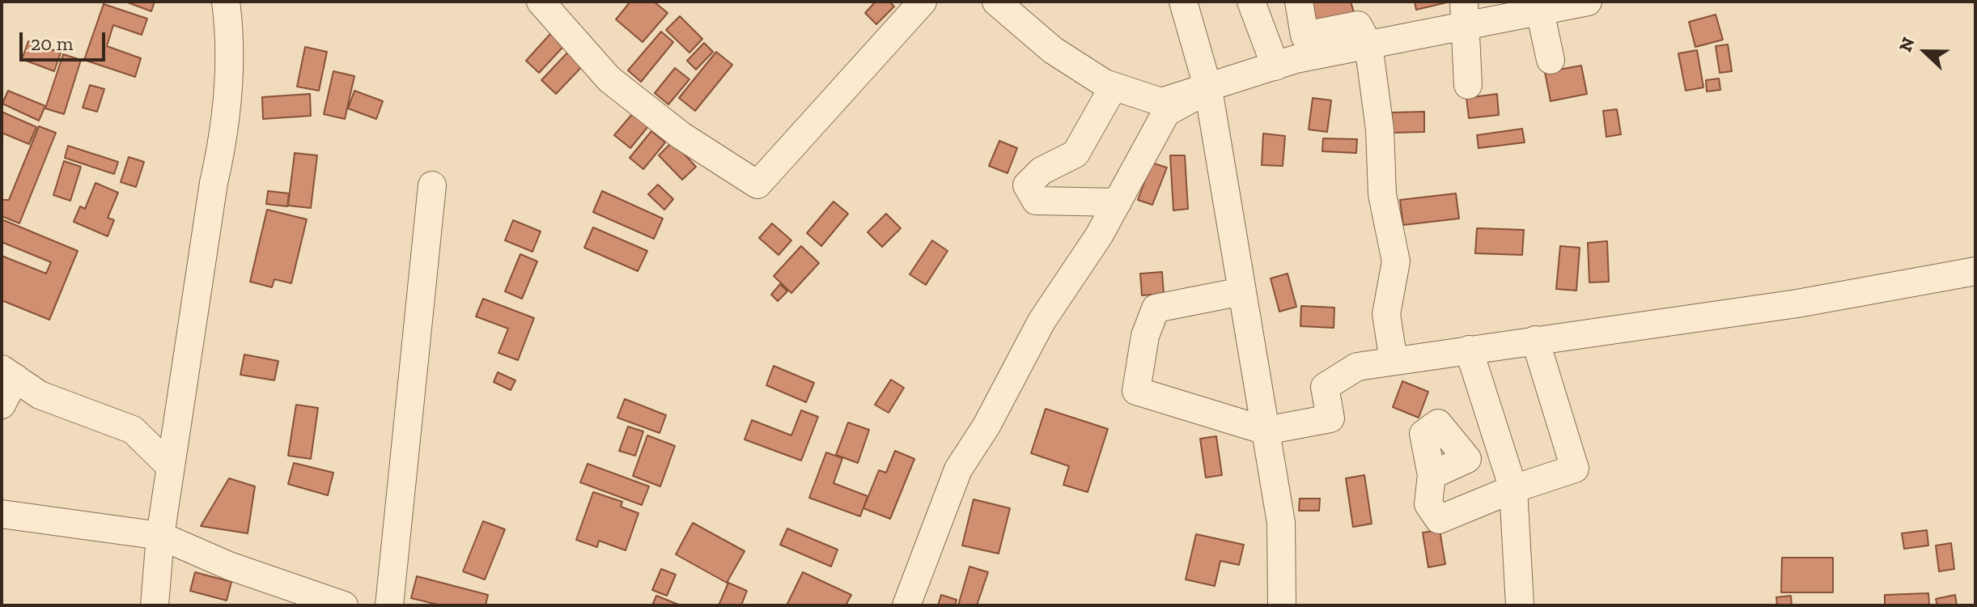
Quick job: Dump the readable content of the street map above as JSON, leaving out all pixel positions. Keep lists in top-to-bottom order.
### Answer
{
  "scale_bar": "20 m",
  "north": "left"
}
